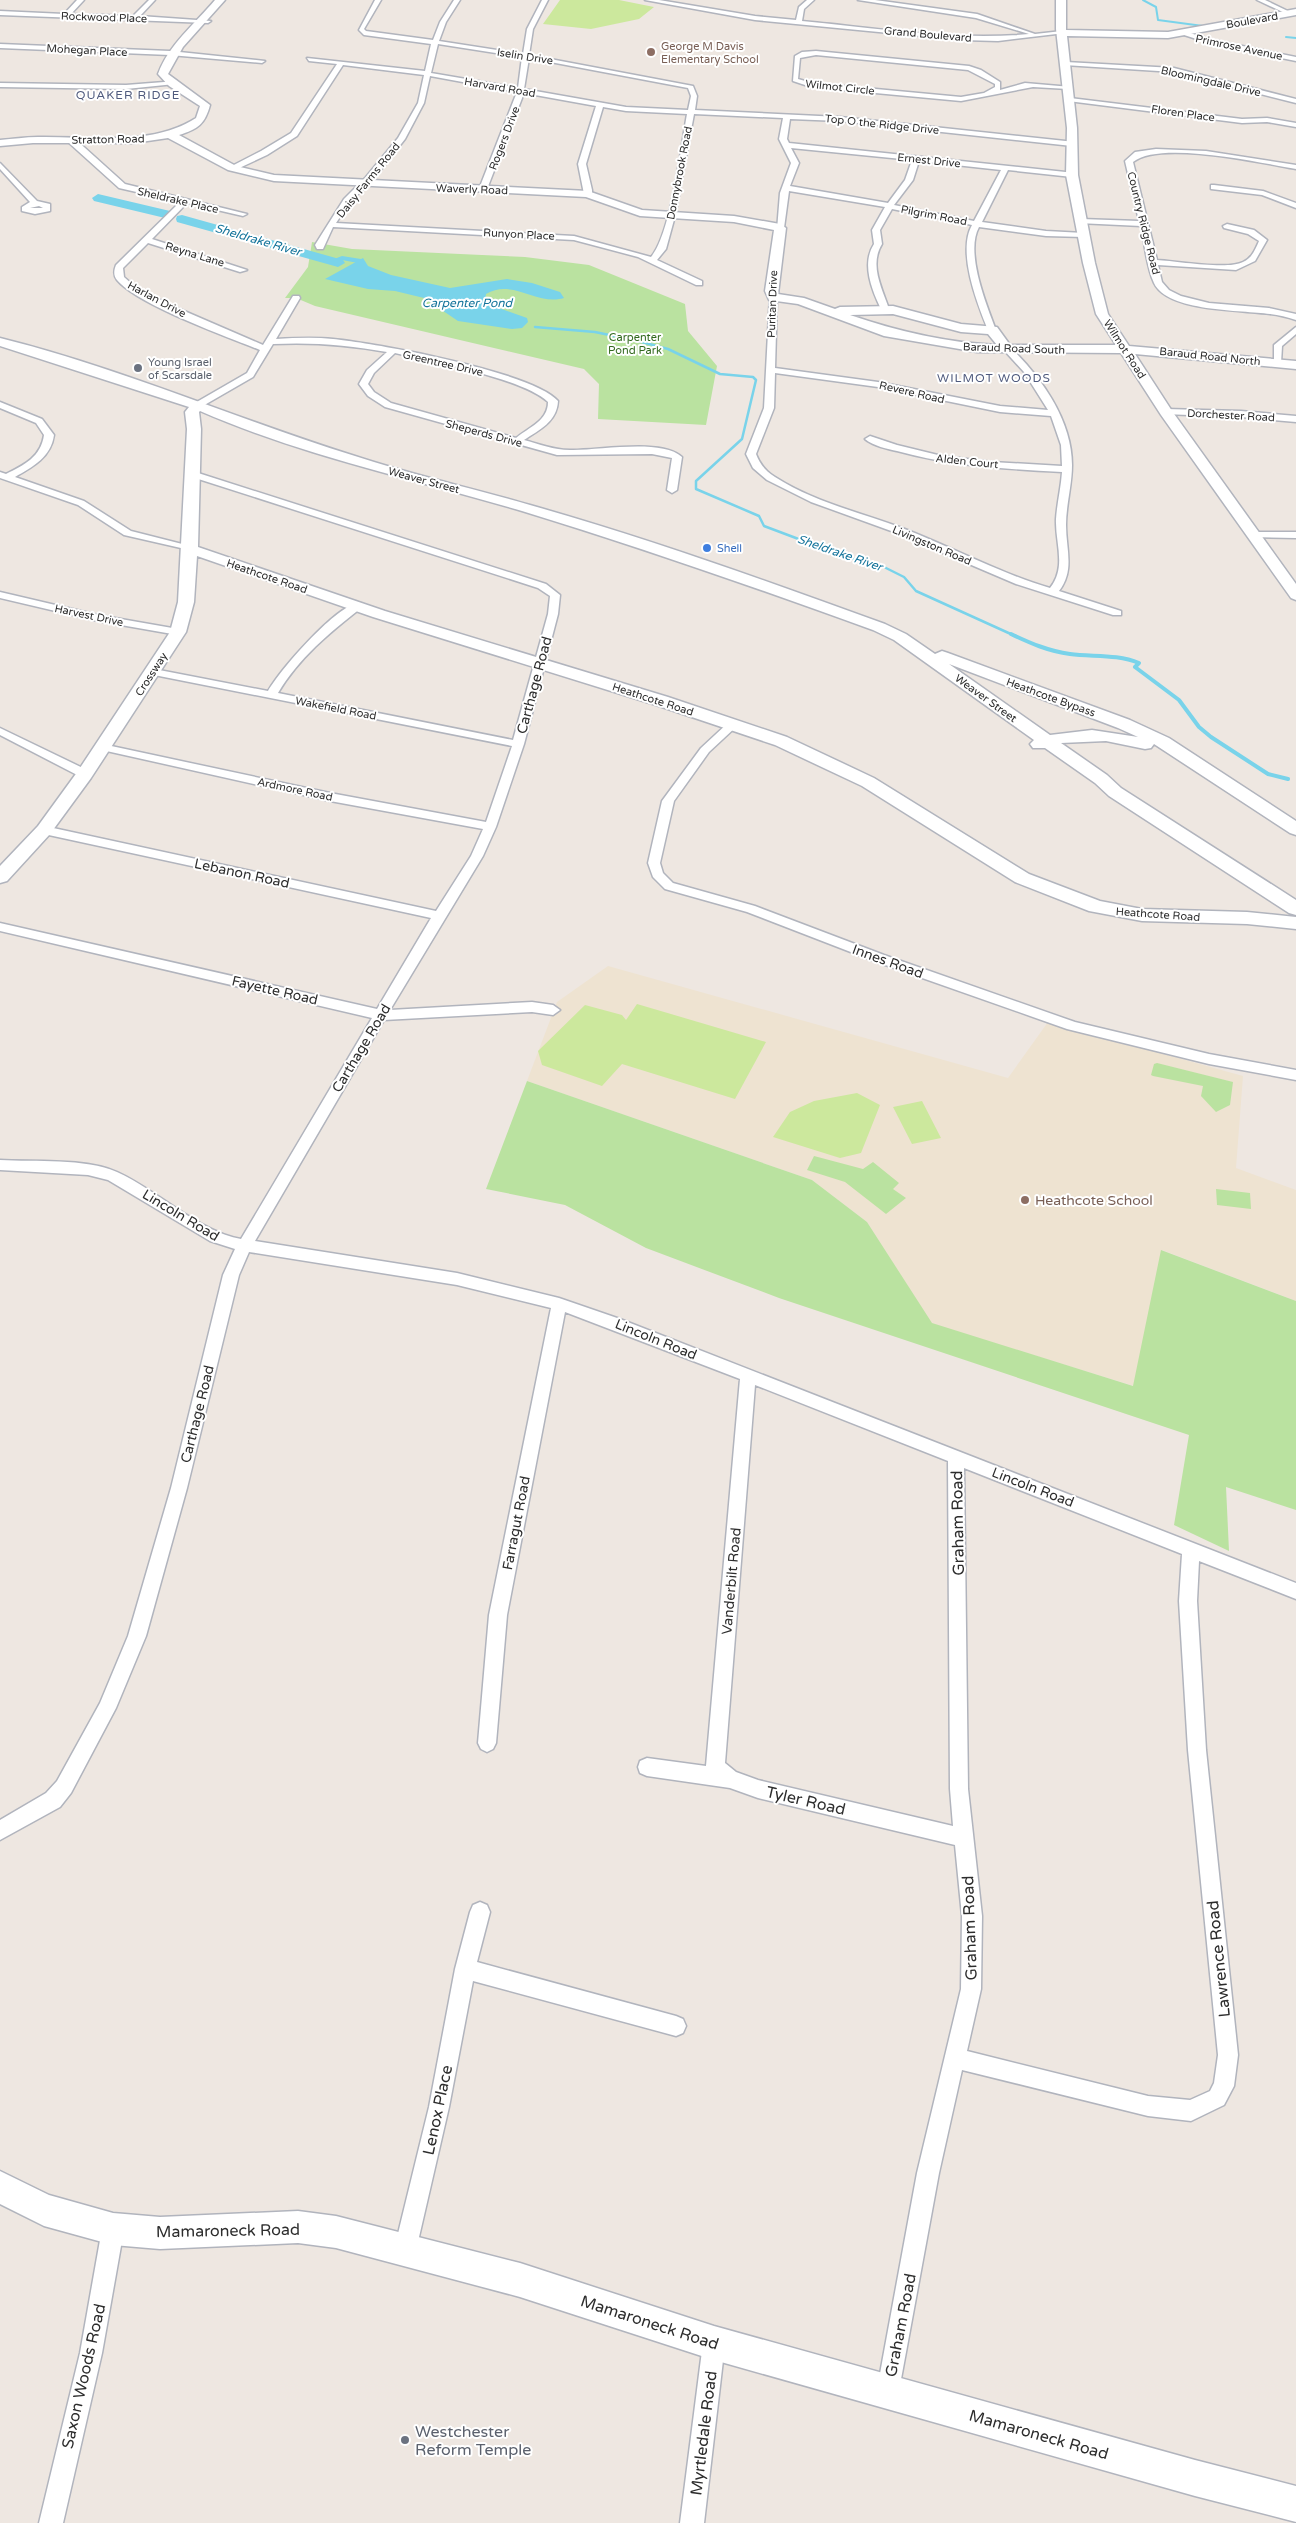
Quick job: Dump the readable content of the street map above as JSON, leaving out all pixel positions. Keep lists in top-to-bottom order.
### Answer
{
  "streets": {
    "street": [
      "Rockwood Place",
      "Boulevard",
      "Grand Boulevard",
      "Primrose Avenue",
      "Mohegan Place",
      "Iselin Drive",
      "Bloomingdale Drive",
      "Harvard Road",
      "Wilmot Circle",
      "Floren Place",
      "Top O the Ridge Drive",
      "Rogers Drive",
      "Stratton Road",
      "Ernest Drive",
      "Donnybrook Road",
      "Daisy Farms Road",
      "Waverly Road",
      "Sheldrake Place",
      "Pilgrim Road",
      "Country Ridge Road",
      "Runyon Place",
      "Reyna Lane",
      "Harlan Drive",
      "Puritan Drive",
      "Baraud Road South",
      "Wilmot Road",
      "Baraud Road North",
      "Greentree Drive",
      "Revere Road",
      "Dorchester Road",
      "Sheperds Drive",
      "Alden Court",
      "Weaver Street",
      "Livingston Road",
      "Heathcote Road",
      "Harvest Drive",
      "Crossway",
      "Carthage Road",
      "Heathcote Bypass",
      "Wakefield Road",
      "Ardmore Road",
      "Lebanon Road",
      "Innes Road",
      "Fayette Road",
      "Lincoln Road",
      "Farragut Road",
      "Graham Road",
      "Vanderbilt Road",
      "Tyler Road",
      "Lawrence Road",
      "Lenox Place",
      "Mamaroneck Road",
      "Saxon Woods Road",
      "Myrtledale Road"
    ]
  },
  "crossings": [
    ["Boulevard", "Grand Boulevard"],
    ["Grand Boulevard", "Primrose Avenue"],
    ["Grand Boulevard", "Wilmot Road"],
    ["Iselin Drive", "Rogers Drive"],
    ["Iselin Drive", "Donnybrook Road"],
    ["Iselin Drive", "Daisy Farms Road"],
    ["Bloomingdale Drive", "Wilmot Road"],
    ["Harvard Road", "Top O the Ridge Drive"],
    ["Harvard Road", "Rogers Drive"],
    ["Harvard Road", "Donnybrook Road"],
    ["Harvard Road", "Daisy Farms Road"],
    ["Wilmot Circle", "Wilmot Road"],
    ["Floren Place", "Wilmot Road"],
    ["Top O the Ridge Drive", "Donnybrook Road"],
    ["Top O the Ridge Drive", "Puritan Drive"],
    ["Top O the Ridge Drive", "Wilmot Road"],
    ["Rogers Drive", "Waverly Road"],
    ["Stratton Road", "Waverly Road"],
    ["Stratton Road", "Sheldrake Place"],
    ["Ernest Drive", "Puritan Drive"],
    ["Ernest Drive", "Wilmot Road"],
    ["Donnybrook Road", "Waverly Road"],
    ["Donnybrook Road", "Runyon Place"],
    ["Daisy Farms Road", "Waverly Road"],
    ["Daisy Farms Road", "Runyon Place"],
    ["Waverly Road", "Puritan Drive"],
    ["Sheldrake Place", "Harlan Drive"],
    ["Pilgrim Road", "Puritan Drive"],
    ["Pilgrim Road", "Wilmot Road"],
    ["Reyna Lane", "Harlan Drive"],
    ["Harlan Drive", "Greentree Drive"],
    ["Puritan Drive", "Baraud Road South"],
    ["Puritan Drive", "Revere Road"],
    ["Puritan Drive", "Livingston Road"],
    ["Baraud Road South", "Wilmot Road"],
    ["Baraud Road South", "Baraud Road North"],
    ["Wilmot Road", "Baraud Road North"],
    ["Wilmot Road", "Dorchester Road"],
    ["Greentree Drive", "Sheperds Drive"],
    ["Weaver Street", "Crossway"],
    ["Weaver Street", "Heathcote Bypass"],
    ["Heathcote Road", "Crossway"],
    ["Heathcote Road", "Carthage Road"],
    ["Heathcote Road", "Innes Road"],
    ["Harvest Drive", "Crossway"],
    ["Crossway", "Carthage Road"],
    ["Crossway", "Wakefield Road"],
    ["Crossway", "Ardmore Road"],
    ["Crossway", "Lebanon Road"],
    ["Carthage Road", "Wakefield Road"],
    ["Carthage Road", "Ardmore Road"],
    ["Carthage Road", "Lebanon Road"],
    ["Carthage Road", "Fayette Road"],
    ["Carthage Road", "Lincoln Road"],
    ["Lincoln Road", "Farragut Road"],
    ["Lincoln Road", "Graham Road"],
    ["Lincoln Road", "Vanderbilt Road"],
    ["Lincoln Road", "Lawrence Road"],
    ["Graham Road", "Tyler Road"],
    ["Graham Road", "Lawrence Road"],
    ["Graham Road", "Mamaroneck Road"],
    ["Vanderbilt Road", "Tyler Road"],
    ["Lenox Place", "Mamaroneck Road"],
    ["Mamaroneck Road", "Saxon Woods Road"],
    ["Mamaroneck Road", "Myrtledale Road"]
  ],
  "districts": ["QUAKER RIDGE", "WILMOT WOODS"],
  "water": ["Sheldrake River", "Carpenter Pond"],
  "parks": ["Carpenter Pond Park"],
  "places": [
    "George M Davis Elementary School",
    "Young Israel of Scarsdale",
    "Shell",
    "Heathcote School",
    "Westchester Reform Temple"
  ]
}
